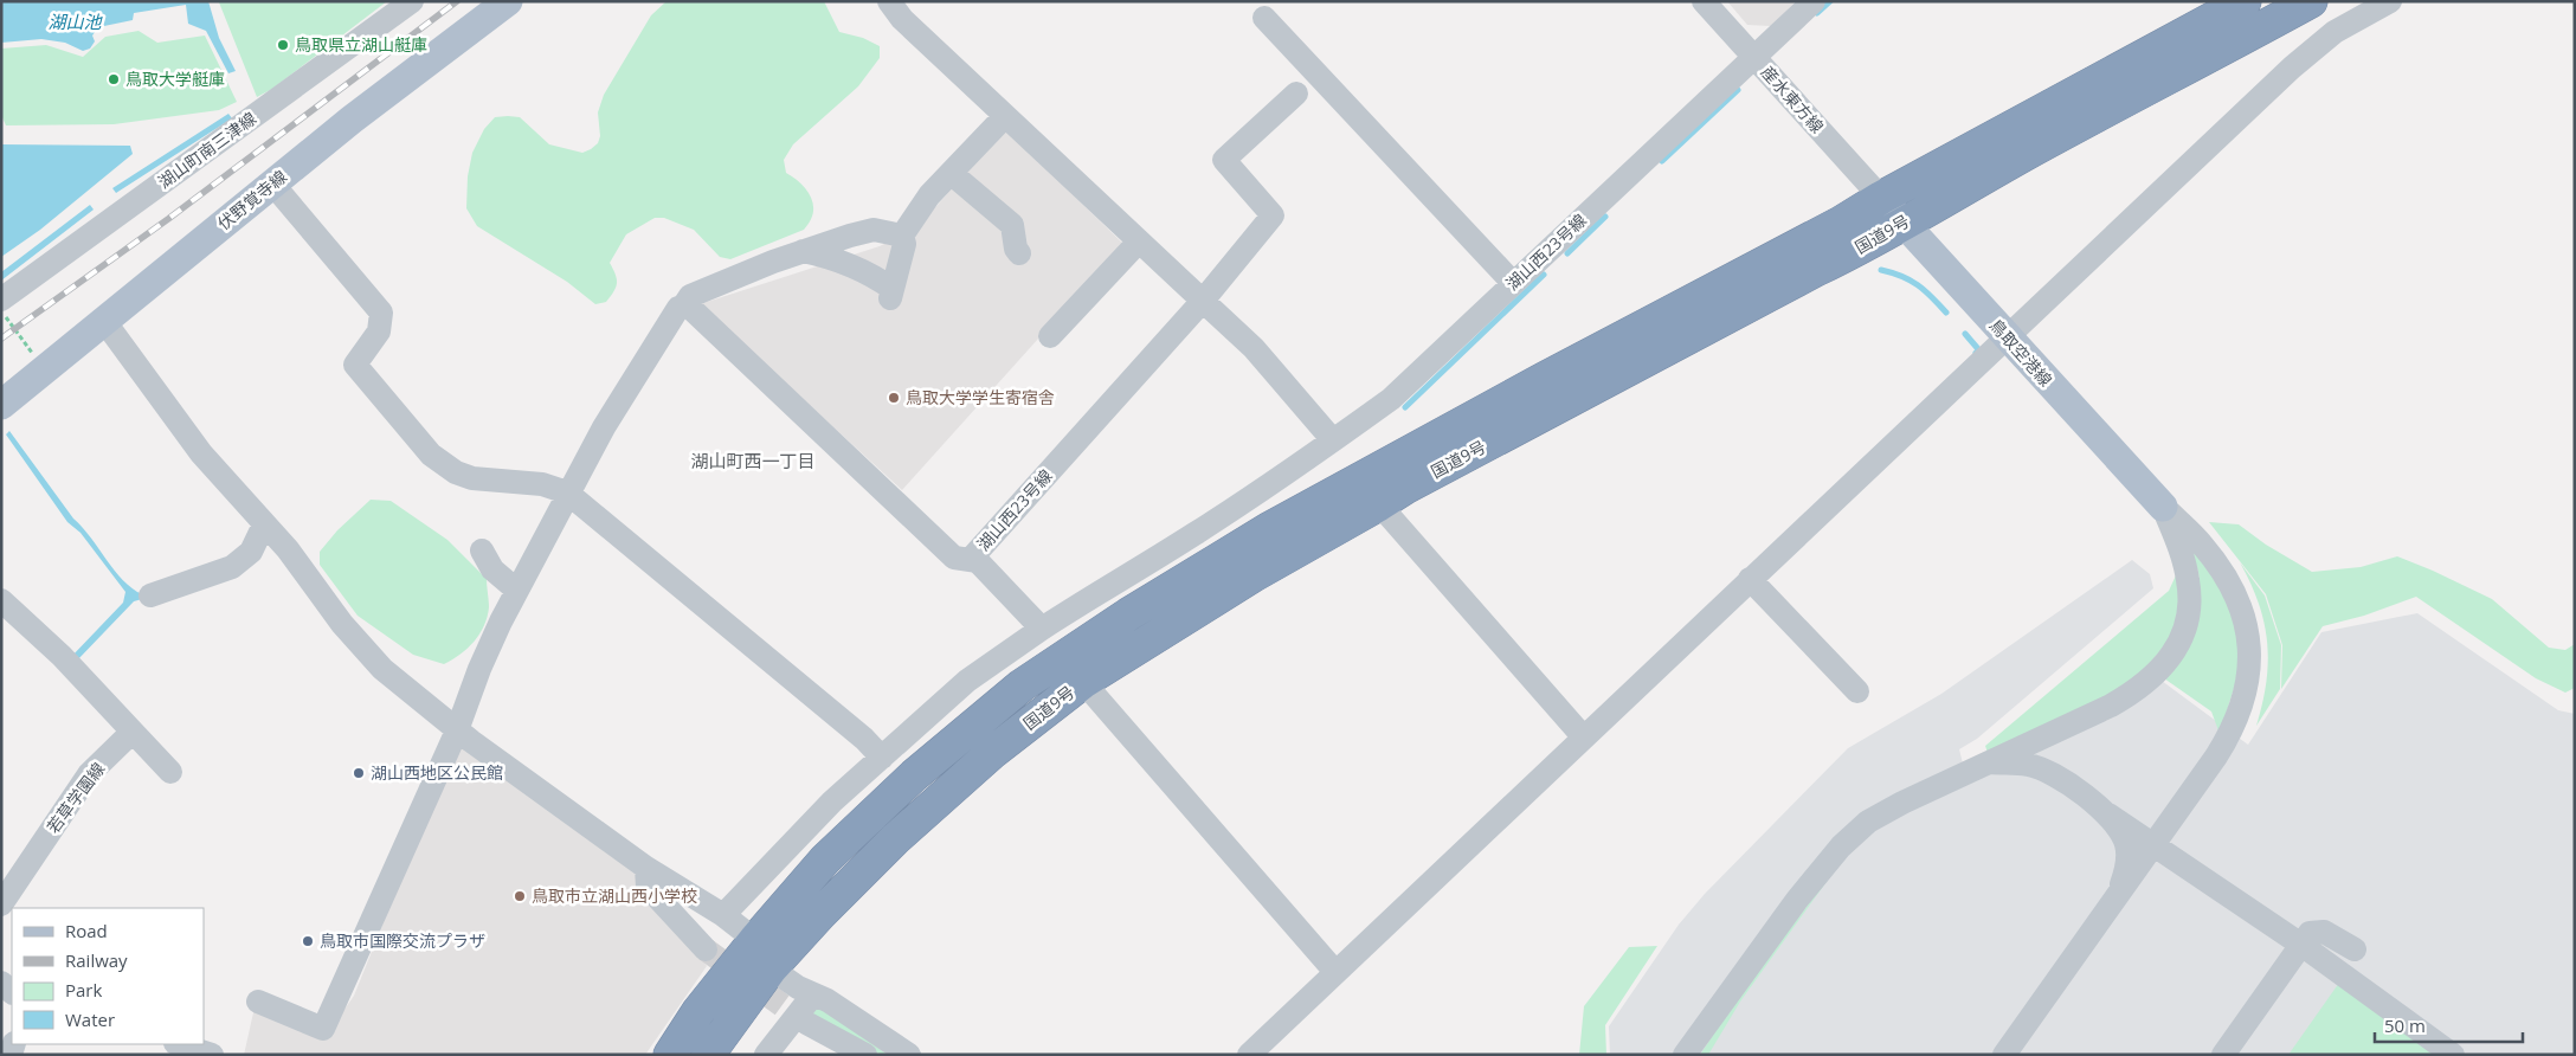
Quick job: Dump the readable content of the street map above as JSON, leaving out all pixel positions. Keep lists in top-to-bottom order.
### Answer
{
  "streets": {
    "highway": ["国道9号"],
    "main road": ["伏野覚寺線", "鳥取空港線"],
    "street": [
      "産水東方線",
      "湖山町南三津線",
      "湖山西23号線",
      "若草学園線"
    ]
  },
  "crossings": [
    ["産水東方線", "国道9号"],
    ["産水東方線", "湖山西23号線"],
    ["産水東方線", "鳥取空港線"],
    ["国道9号", "鳥取空港線"]
  ],
  "districts": ["湖山町西一丁目"],
  "water": ["湖山池"],
  "places": [
    "鳥取県立湖山艇庫",
    "鳥取大学艇庫",
    "鳥取大学学生寄宿舎",
    "湖山西地区公民館",
    "鳥取市立湖山西小学校",
    "鳥取市国際交流プラザ"
  ],
  "legend": [
    "Road",
    "Railway",
    "Park",
    "Water"
  ],
  "scale_bar": "50 m"
}
